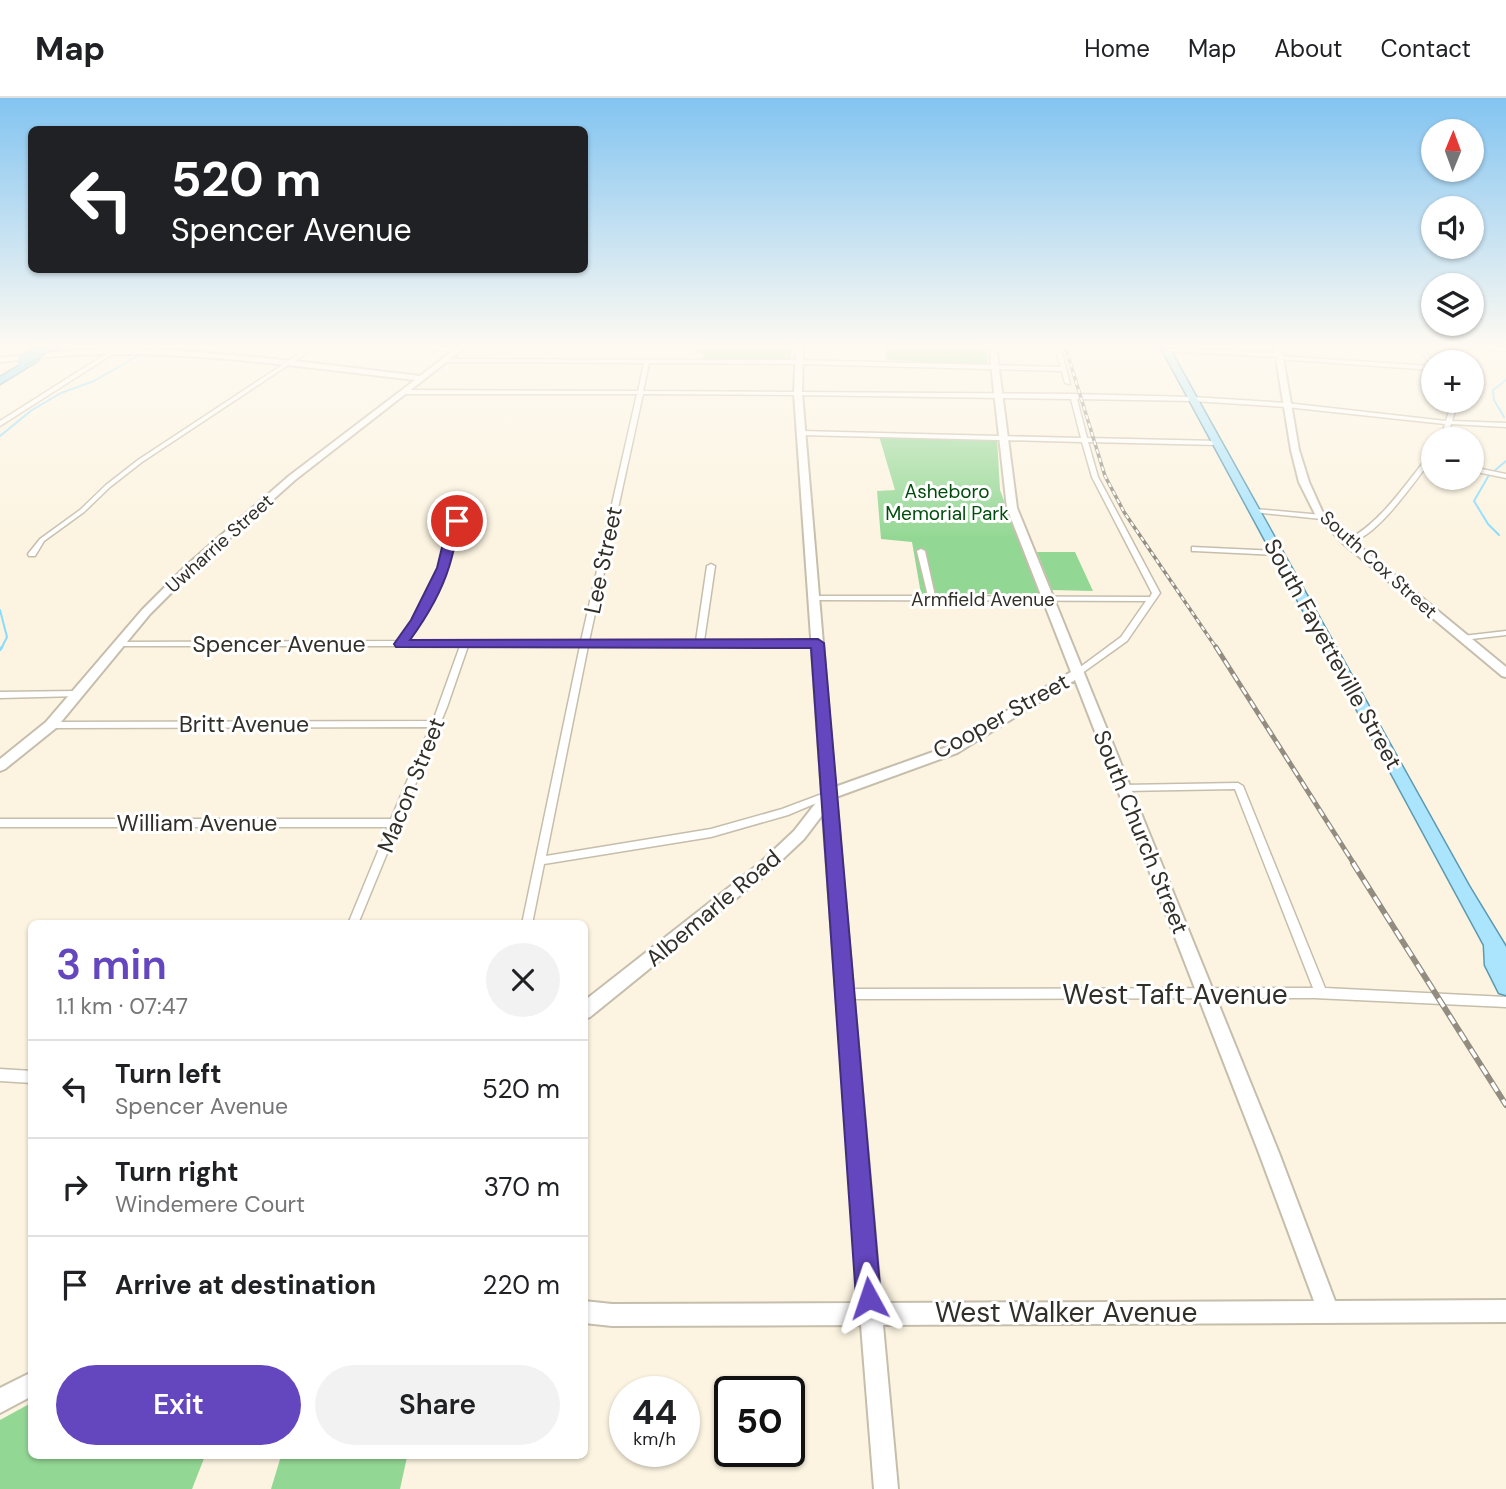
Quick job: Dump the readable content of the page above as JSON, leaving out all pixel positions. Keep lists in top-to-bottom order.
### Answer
{
  "streets": {
    "main road": ["South Fayetteville Street"],
    "street": [
      "Uwharrie Street",
      "Lee Street",
      "South Cox Street",
      "Armfield Avenue",
      "Spencer Avenue",
      "Cooper Street",
      "Britt Avenue",
      "Macon Street",
      "William Avenue",
      "South Church Street",
      "Albemarle Road",
      "West Taft Avenue",
      "West Walker Avenue"
    ]
  },
  "crossings": [
    ["Uwharrie Street", "Spencer Avenue"],
    ["Uwharrie Street", "Britt Avenue"],
    ["Lee Street", "Spencer Avenue"],
    ["Lee Street", "Cooper Street"],
    ["Armfield Avenue", "Cooper Street"],
    ["Armfield Avenue", "South Church Street"],
    ["Spencer Avenue", "Macon Street"],
    ["Cooper Street", "South Church Street"],
    ["Cooper Street", "Albemarle Road"],
    ["Britt Avenue", "Macon Street"],
    ["Macon Street", "William Avenue"],
    ["South Church Street", "West Taft Avenue"],
    ["South Church Street", "West Walker Avenue"]
  ],
  "parks": ["Asheboro Memorial Park"],
  "north": "top",
  "page": {
    "header": "Map",
    "nav": [
      "Home",
      "Map",
      "About",
      "Contact"
    ],
    "map_buttons": ["+", "−"],
    "turn": ["520 m", "Spencer Avenue"],
    "heading": ["3 min", "1.1 km · 07:47"],
    "list": [
      {
        "name": "Turn left",
        "note": "Spencer Avenue",
        "value": "520 m"
      },
      {
        "name": "Turn right",
        "note": "Windemere Court",
        "value": "370 m"
      },
      {
        "name": "Arrive at destination",
        "value": "220 m"
      }
    ],
    "buttons": ["Exit", "Share"],
    "speed": "44 km/h",
    "limit": "50"
  }
}
